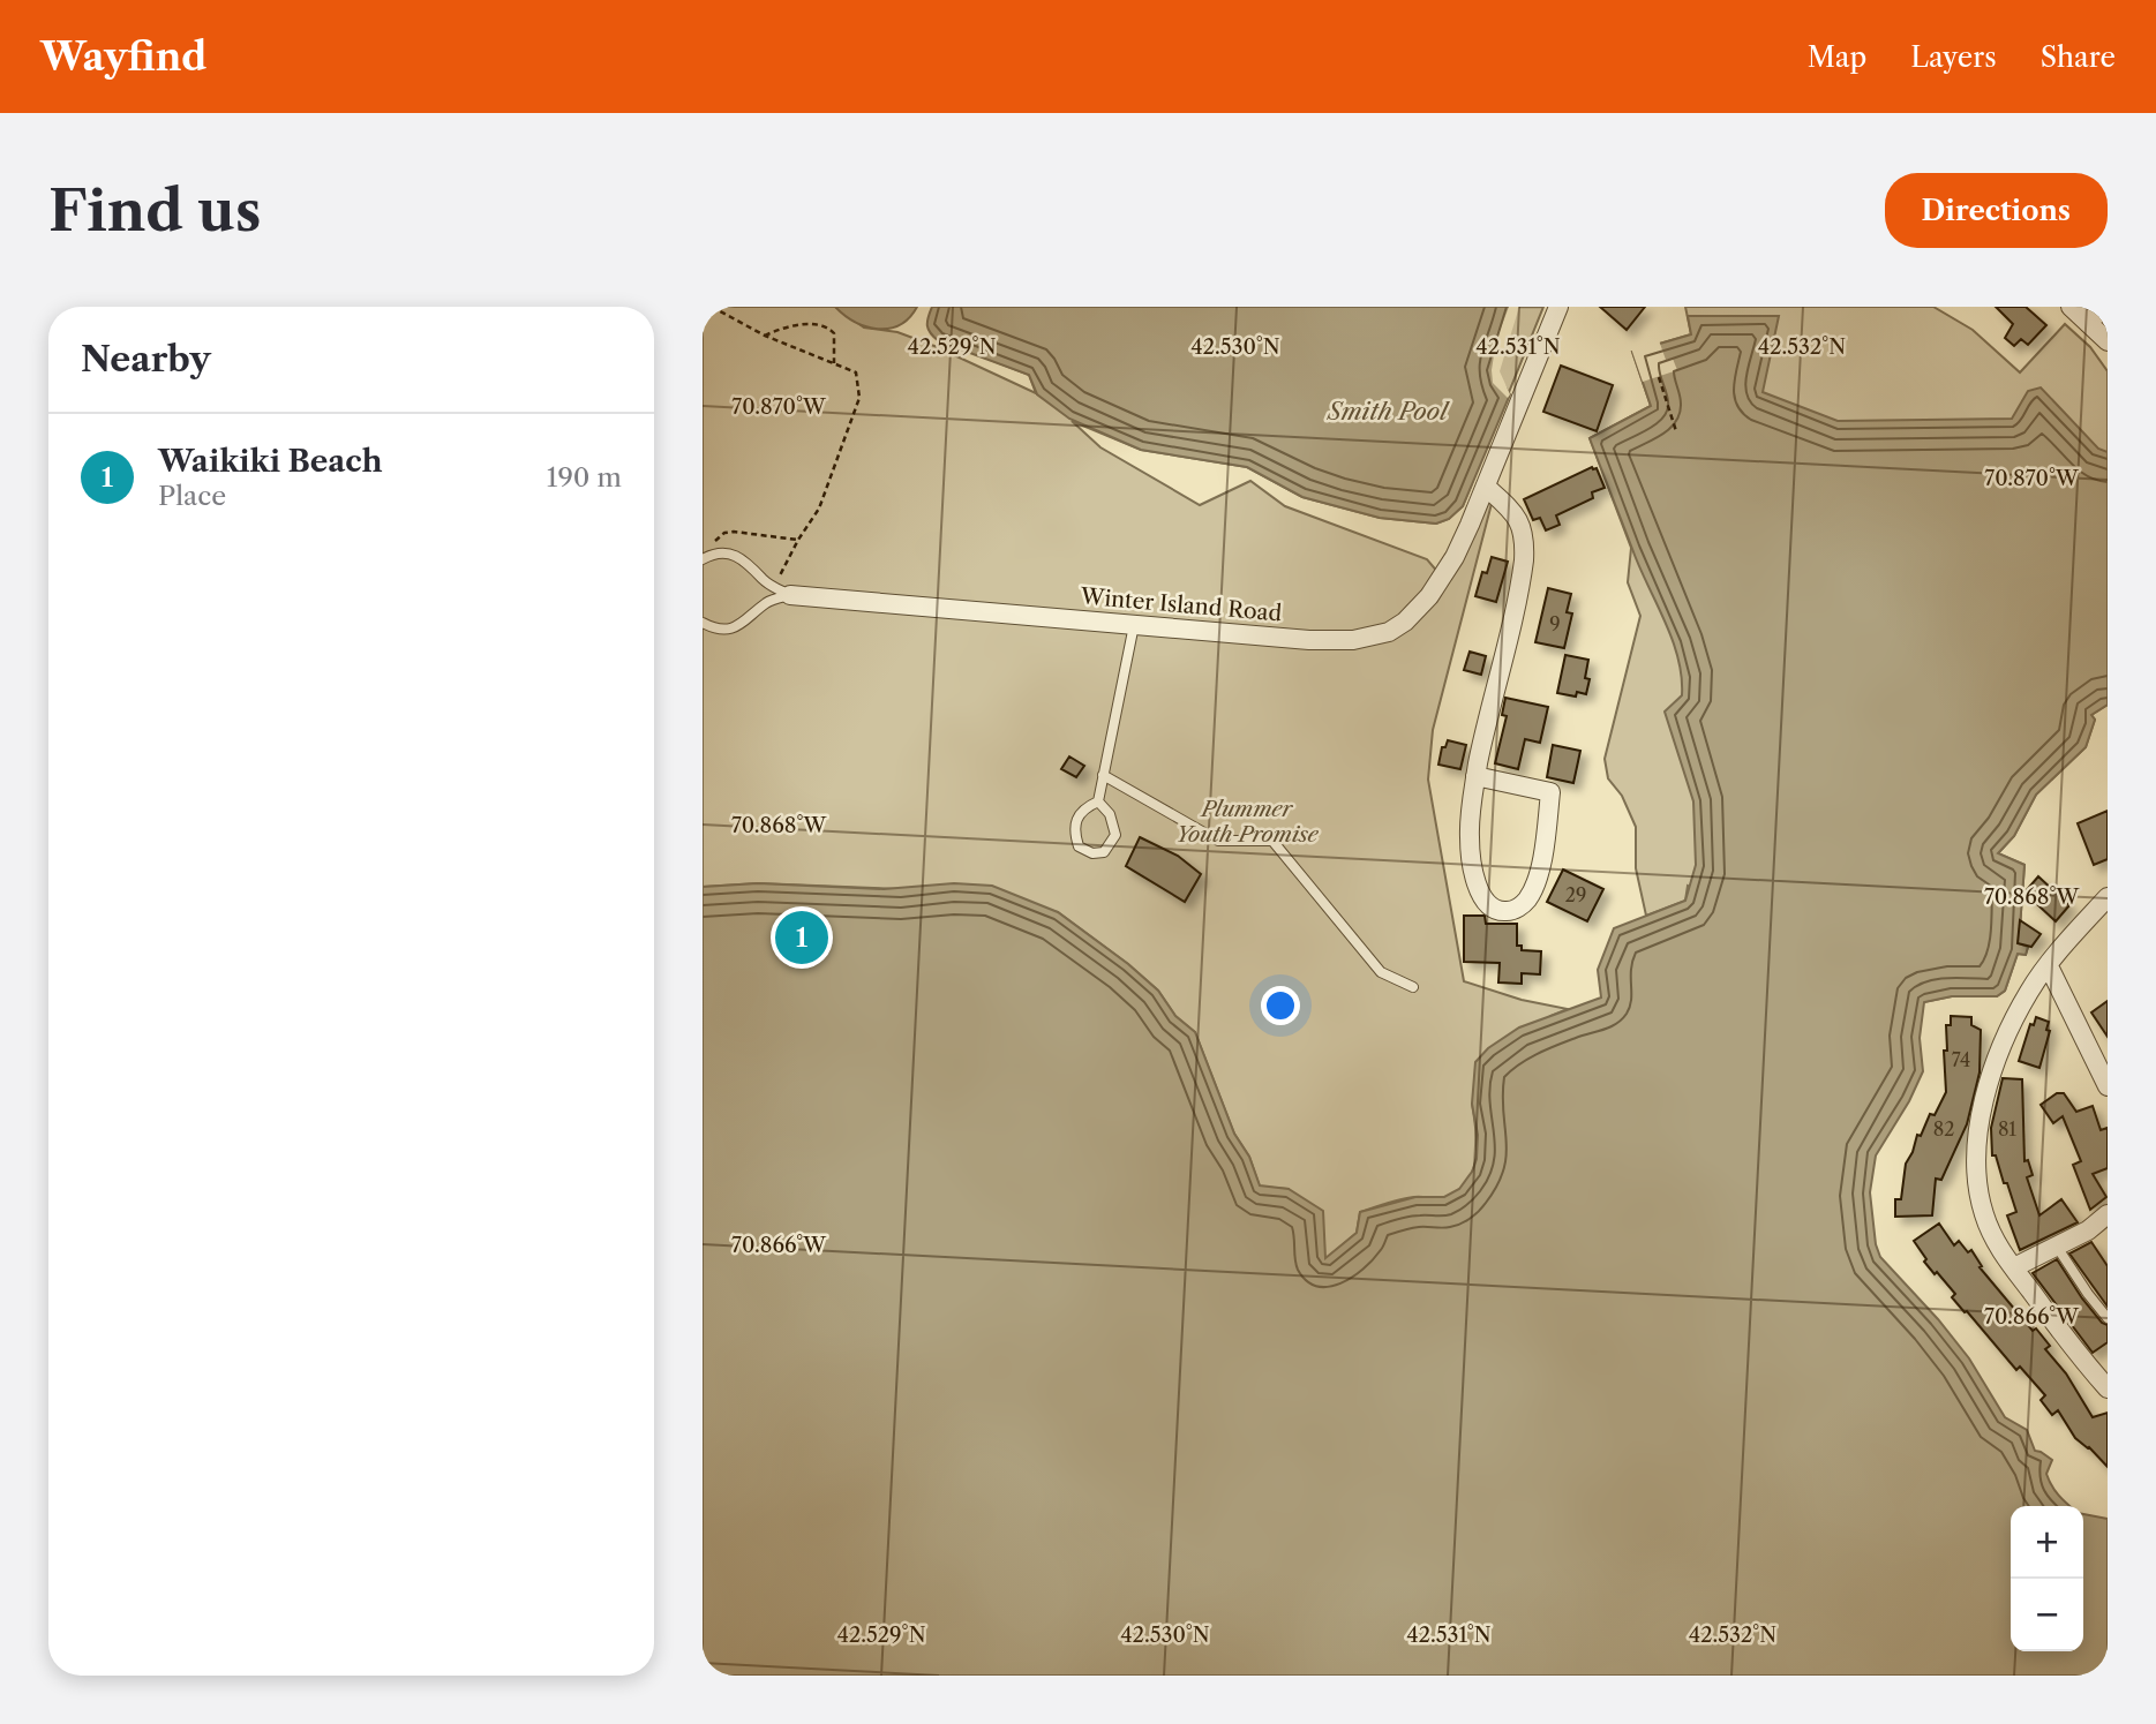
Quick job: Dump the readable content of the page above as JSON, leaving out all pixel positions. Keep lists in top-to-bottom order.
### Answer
{
  "streets": {
    "street": ["Winter Island Road"]
  },
  "water": ["Smith Pool"],
  "parks": ["Plummer Youth Promise"],
  "house_numbers": [
    "9",
    "29",
    "74",
    "82",
    "81"
  ],
  "page": {
    "header": "Wayfind",
    "nav": ["Map", "Layers", "Share"],
    "buttons": "Directions",
    "title": "Find us",
    "heading": "Nearby",
    "list": [
      {
        "mark": "1",
        "name": "Waikiki Beach",
        "note": "Place",
        "value": "190 m"
      }
    ],
    "pins": "1",
    "map_buttons": ["+", "−"]
  },
  "coordinates": [
    "42.529°N",
    "42.530°N",
    "42.531°N",
    "42.532°N",
    "70.870°W",
    "70.868°W",
    "70.866°W"
  ]
}
